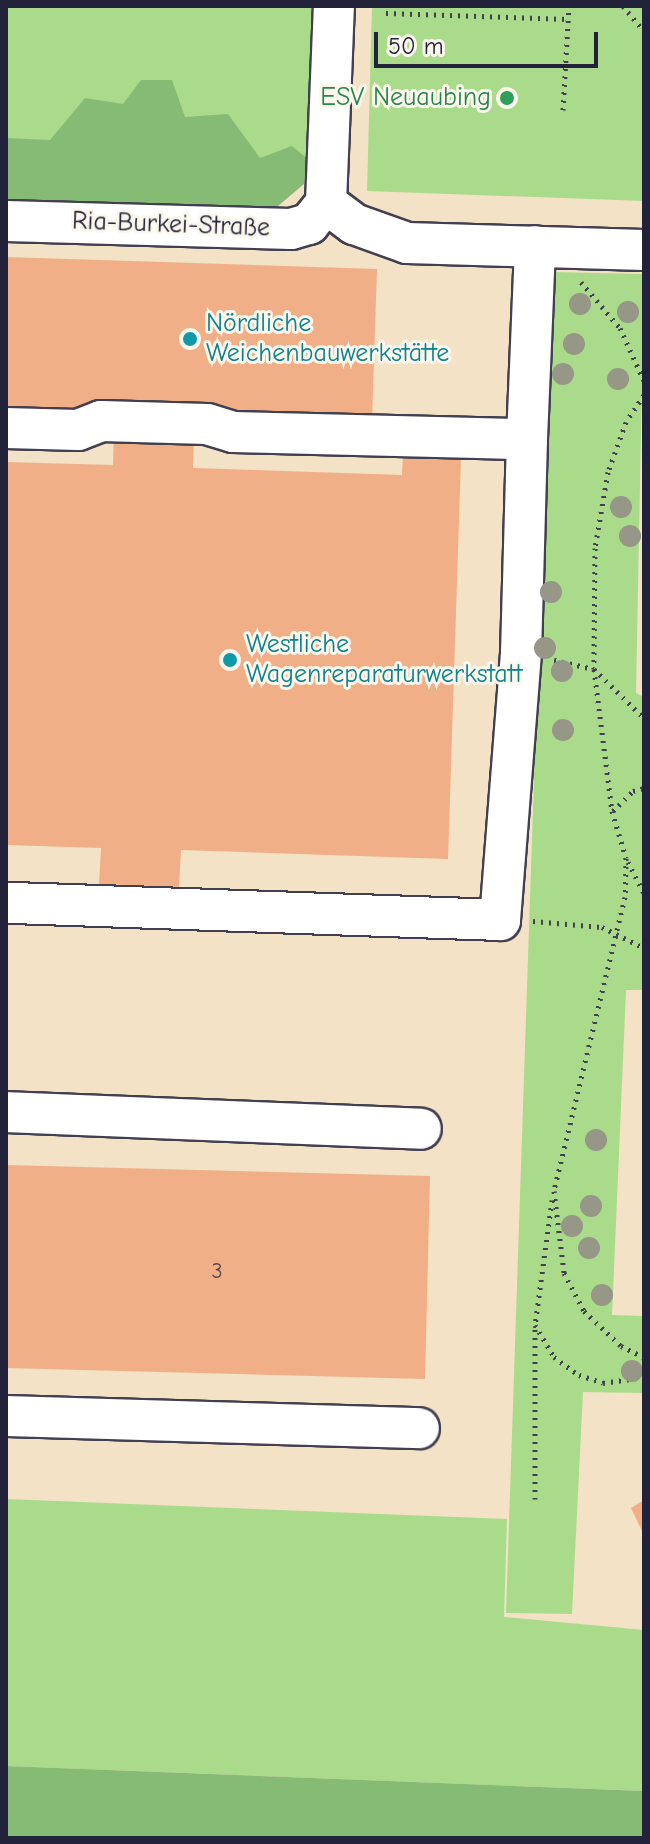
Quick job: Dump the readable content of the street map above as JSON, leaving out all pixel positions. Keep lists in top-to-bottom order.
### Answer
{
  "streets": {
    "street": ["Ria-Burkei-Straße"]
  },
  "places": ["ESV Neuaubing", "Nördliche Weichenbauwerkstätte", "Westliche Wagenreparaturwerkstatt"],
  "house_numbers": ["3"],
  "scale_bar": "50 m"
}
